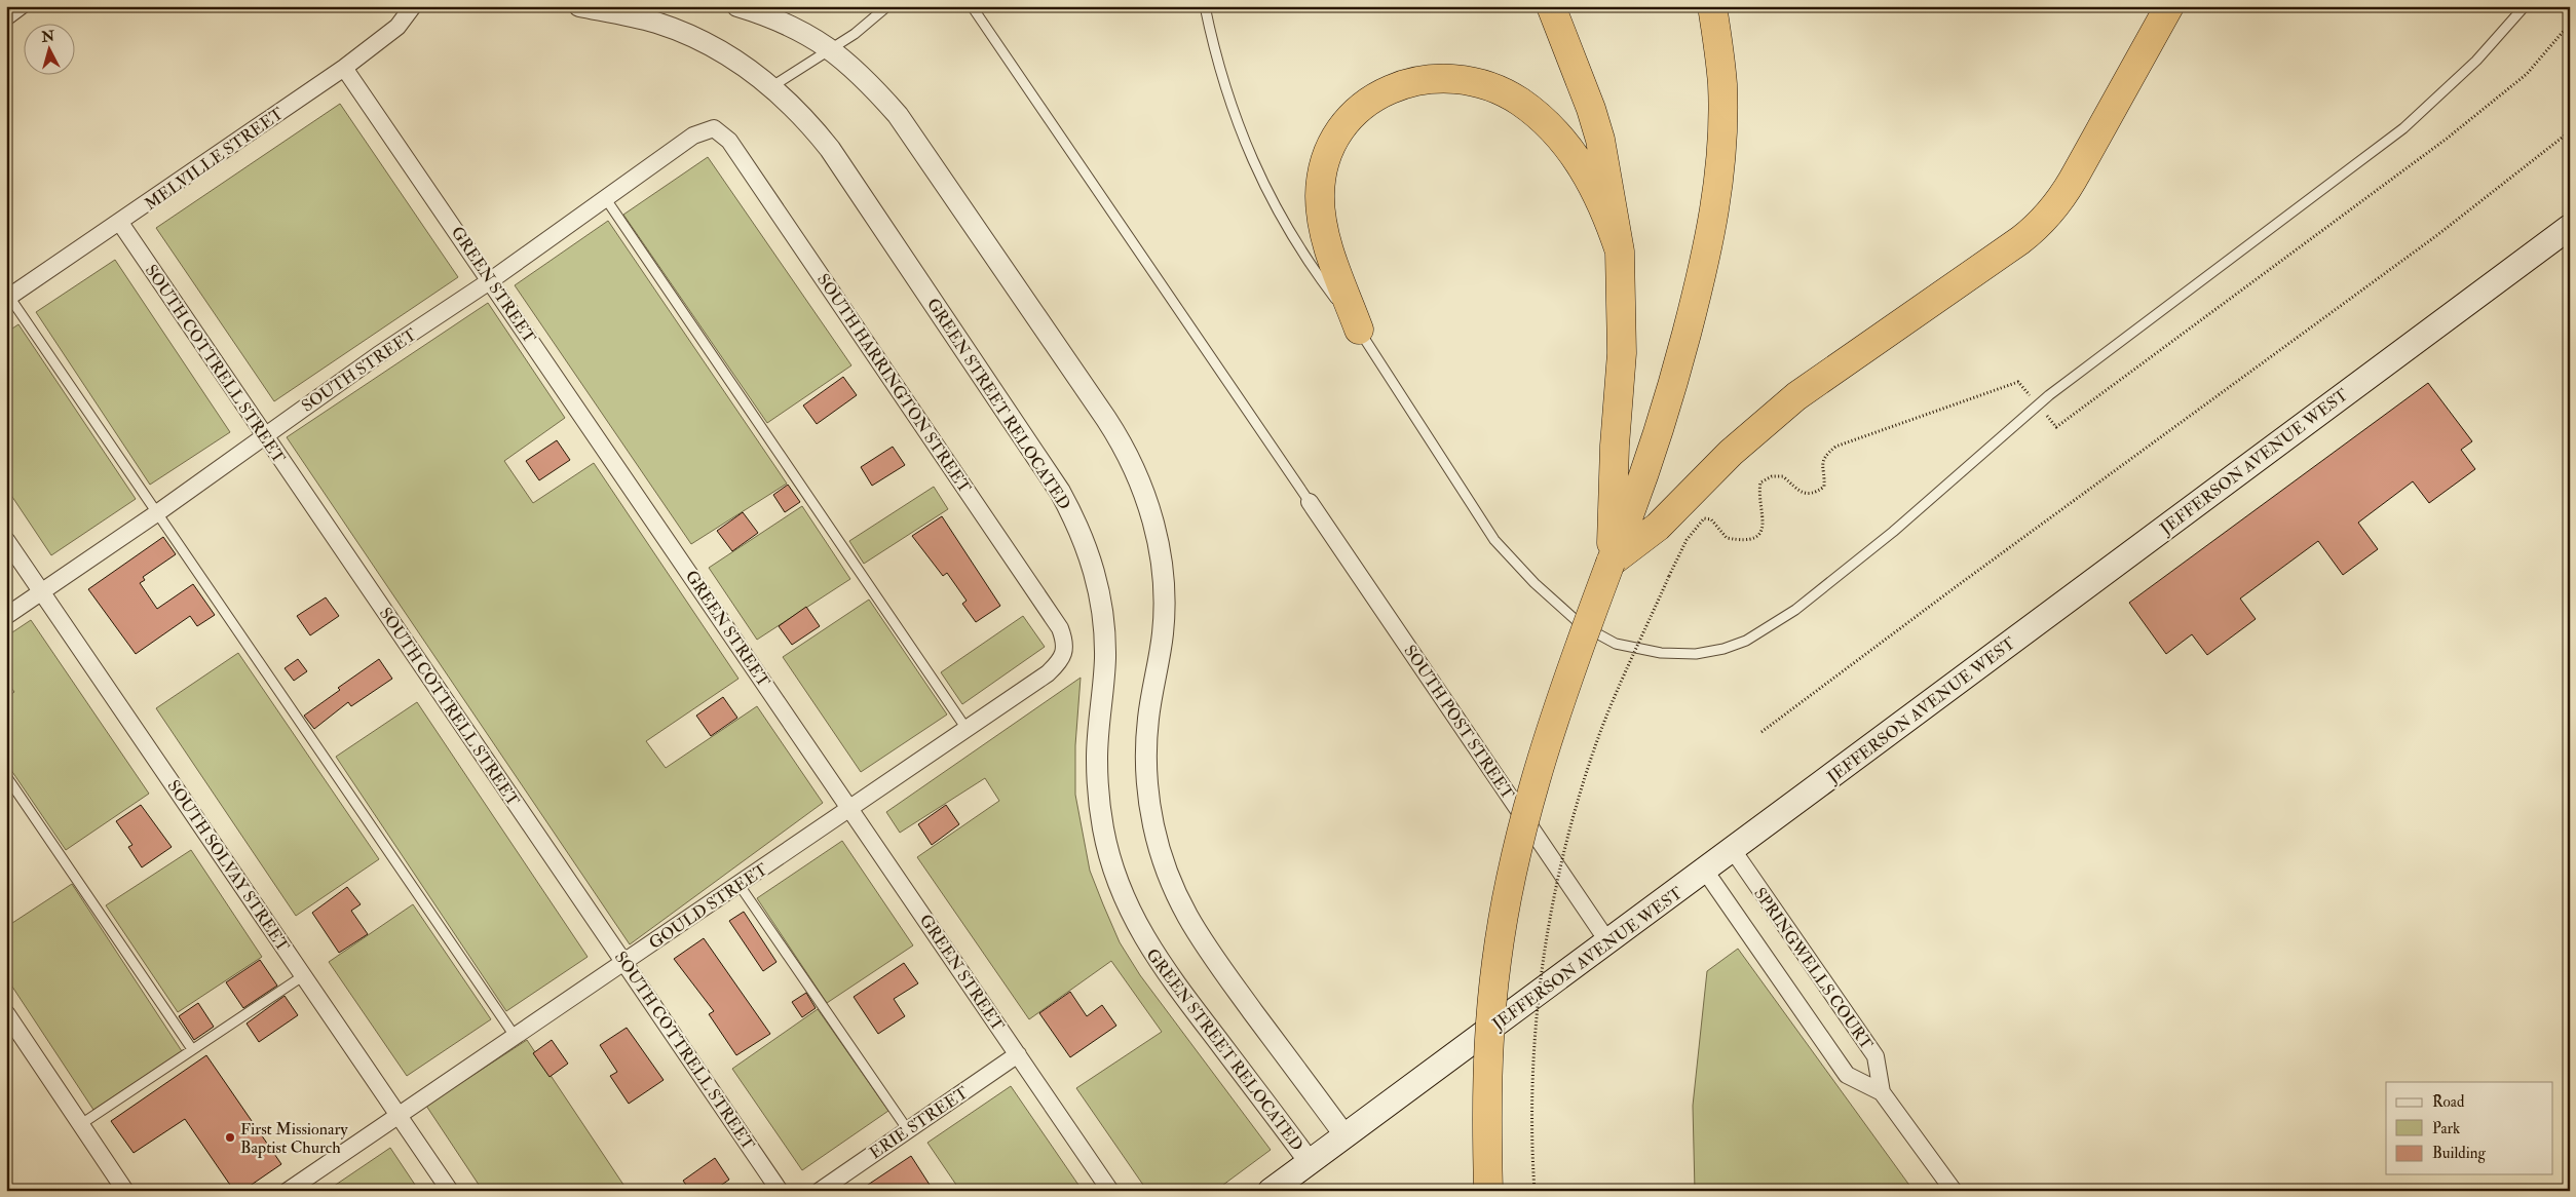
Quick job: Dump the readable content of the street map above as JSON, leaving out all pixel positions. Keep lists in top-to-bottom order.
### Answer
{
  "streets": {
    "main road": ["JEFFERSON AVENUE WEST"],
    "street": [
      "MELVILLE STREET",
      "GREEN STREET",
      "SOUTH COTTRELL STREET",
      "SOUTH STREET",
      "SOUTH HARRINGTON STREET",
      "GREEN STREET RELOCATED",
      "SOUTH POST STREET",
      "SOUTH SOLVAY STREET",
      "GOULD STREET",
      "SPRINGWELLS COURT",
      "ERIE STREET"
    ]
  },
  "crossings": [
    ["MELVILLE STREET", "GREEN STREET"],
    ["MELVILLE STREET", "SOUTH COTTRELL STREET"],
    ["GREEN STREET", "SOUTH STREET"],
    ["GREEN STREET", "GOULD STREET"],
    ["GREEN STREET", "ERIE STREET"],
    ["SOUTH COTTRELL STREET", "SOUTH STREET"],
    ["SOUTH COTTRELL STREET", "GOULD STREET"],
    ["SOUTH STREET", "SOUTH HARRINGTON STREET"],
    ["SOUTH STREET", "SOUTH SOLVAY STREET"],
    ["SOUTH HARRINGTON STREET", "GOULD STREET"],
    ["GREEN STREET RELOCATED", "JEFFERSON AVENUE WEST"],
    ["JEFFERSON AVENUE WEST", "SOUTH POST STREET"],
    ["JEFFERSON AVENUE WEST", "SPRINGWELLS COURT"],
    ["SOUTH SOLVAY STREET", "GOULD STREET"]
  ],
  "places": ["First Missionary Baptist Church"],
  "legend": ["Road", "Park", "Building"],
  "north": "top"
}
